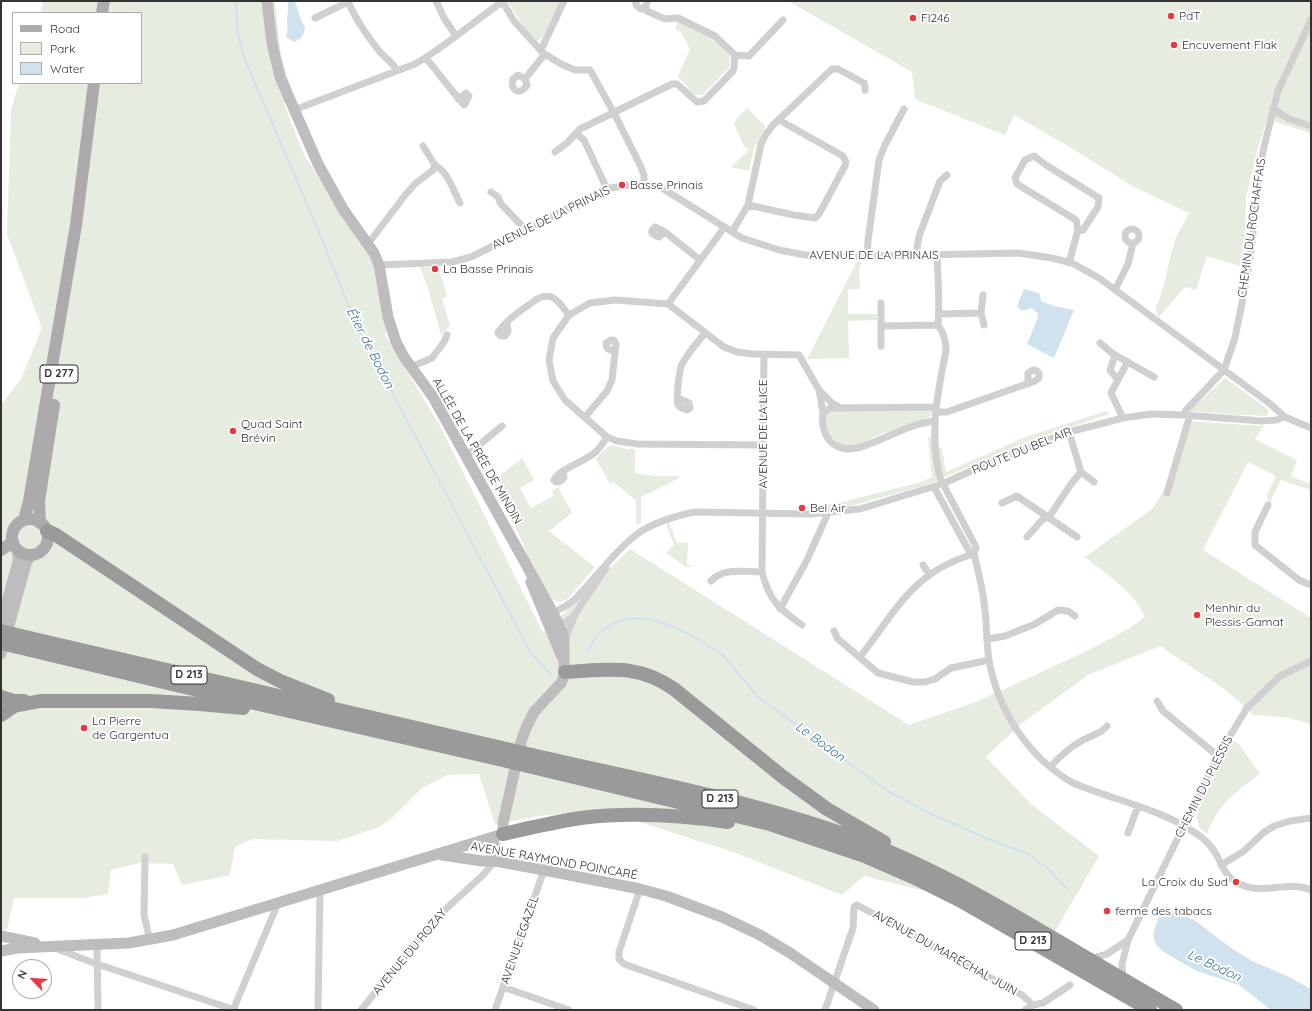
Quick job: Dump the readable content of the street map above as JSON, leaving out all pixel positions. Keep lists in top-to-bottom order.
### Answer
{
  "streets": {
    "highway": ["D 213"],
    "main road": ["D 277"],
    "street": [
      "AVENUE DE LA PRINAIS",
      "CHEMIN DU ROCHAFFAIS",
      "AVENUE DE LA LICE",
      "ALLÉE DE LA PRÉE DE MINDIN",
      "ROUTE DU BEL AIR",
      "CHEMIN DU PLESSIS",
      "AVENUE RAYMOND POINCARÉ",
      "AVENUE EGAZEL",
      "AVENUE DU ROZAY",
      "AVENUE DU MARÉCHAL JUIN"
    ]
  },
  "crossings": [
    ["AVENUE DE LA PRINAIS", "CHEMIN DU ROCHAFFAIS"],
    ["AVENUE DE LA PRINAIS", "ALLÉE DE LA PRÉE DE MINDIN"],
    ["AVENUE DE LA PRINAIS", "ROUTE DU BEL AIR"],
    ["AVENUE DE LA LICE", "ROUTE DU BEL AIR"],
    ["D 213", "CHEMIN DU PLESSIS"],
    ["AVENUE RAYMOND POINCARÉ", "AVENUE EGAZEL"],
    ["AVENUE RAYMOND POINCARÉ", "AVENUE DU ROZAY"],
    ["AVENUE RAYMOND POINCARÉ", "AVENUE DU MARÉCHAL JUIN"]
  ],
  "water": ["Étier de Bodon", "Le Bodon"],
  "places": [
    "PdT",
    "Fl246",
    "Encuvement Flak",
    "Basse Prinais",
    "La Basse Prinais",
    "Quad Saint Brévin",
    "Bel Air",
    "Menhir du Plessis-Gamat",
    "La Pierre de Gargentua",
    "La Croix du Sud",
    "ferme des tabacs"
  ],
  "legend": ["Road", "Park", "Water"],
  "north": "top left"
}
